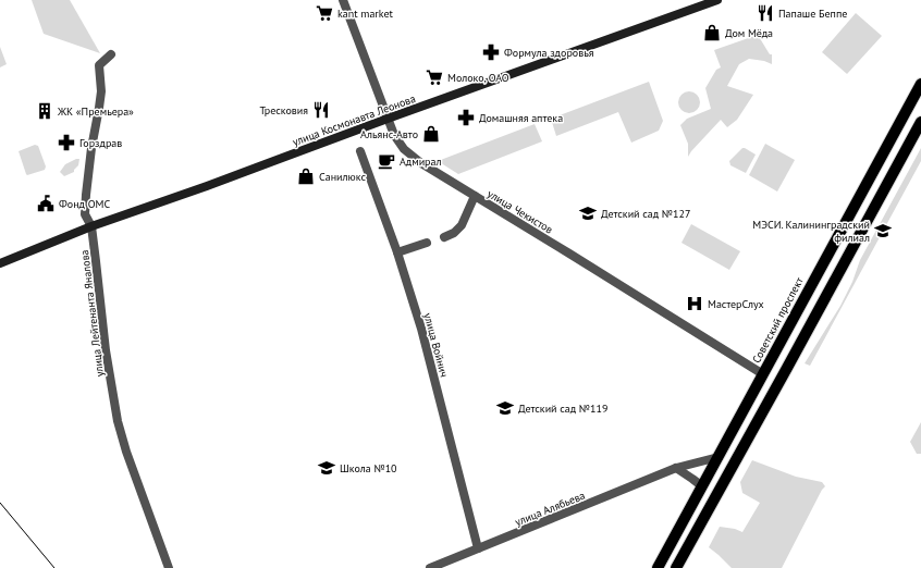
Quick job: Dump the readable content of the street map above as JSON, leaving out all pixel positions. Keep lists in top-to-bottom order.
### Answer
{
  "streets": {
    "main road": ["улица Космонавта Леонова", "Советский проспект"],
    "street": [
      "улица Чекистов",
      "улица Лейтенанта Яналова",
      "улица Войнич",
      "улица Алябьева"
    ]
  },
  "crossings": [
    ["улица Космонавта Леонова", "улица Чекистов"],
    ["улица Космонавта Леонова", "улица Лейтенанта Яналова"],
    ["улица Чекистов", "Советский проспект"],
    ["Советский проспект", "улица Алябьева"],
    ["улица Войнич", "улица Алябьева"]
  ],
  "places": {
    "supermarket": ["kant market", "Молоко, ОАО"],
    "restaurant": ["Папаше Беппе", "Тресковия"],
    "shop": ["Дом Мёда", "Альянс-Авто", "Санилюкс"],
    "pharmacy": ["Формула здоровья", "Домашняя аптека", "Горздрав"],
    "building": ["ЖК «Премьера»"],
    "cafe": ["Адмирал"],
    "public building": ["Фонд ОМС"],
    "school or university": [
      "Детский сад №127",
      "МЭСИ. Калининградский филиал",
      "Детский сад №119",
      "Школа №10"
    ],
    "hospital": ["МастерСлух"]
  }
}
